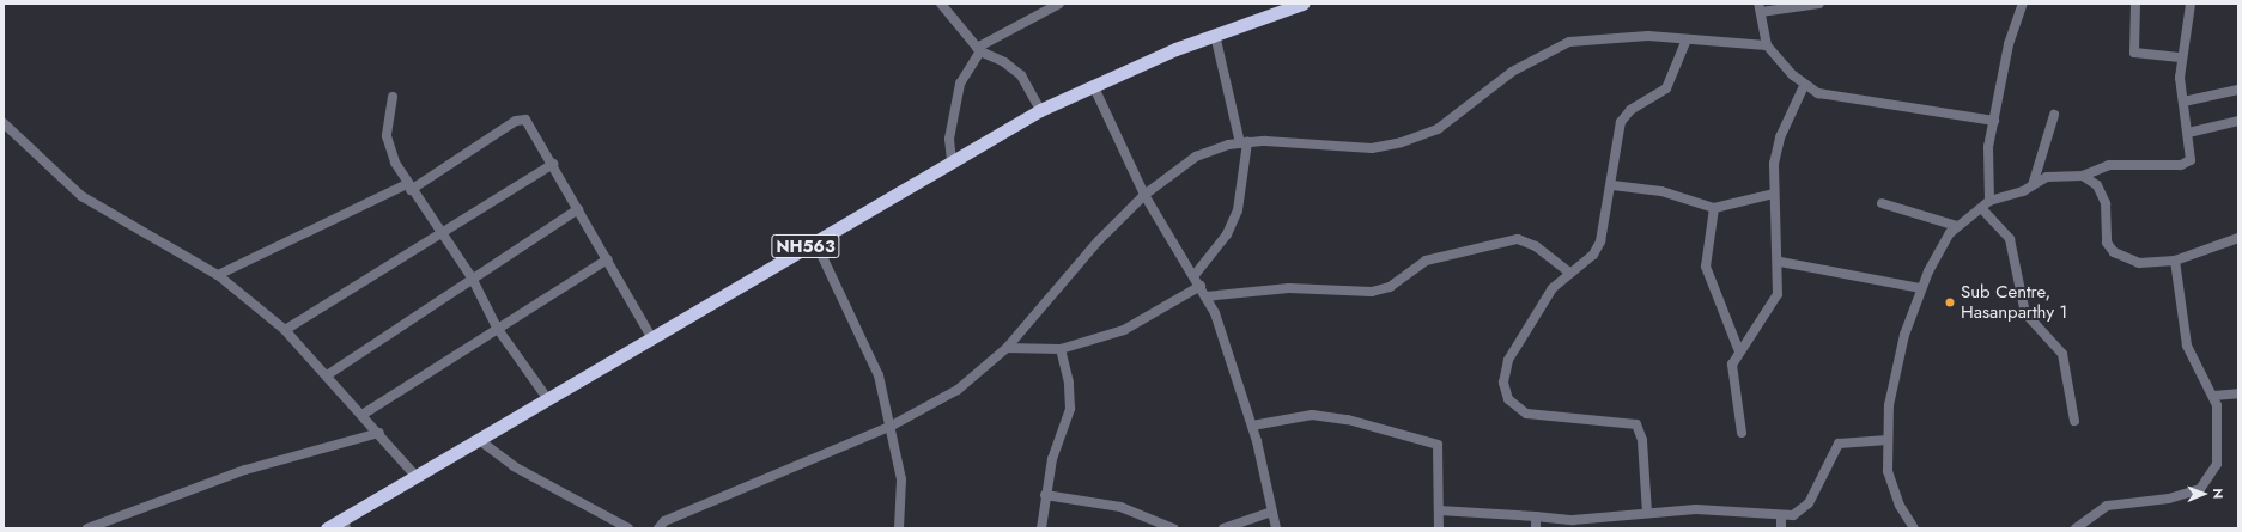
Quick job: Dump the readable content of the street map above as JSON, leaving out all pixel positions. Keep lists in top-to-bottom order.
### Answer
{
  "streets": {
    "highway": ["NH563"]
  },
  "places": ["Sub Centre, Hasanparthy 1"],
  "north": "right"
}
